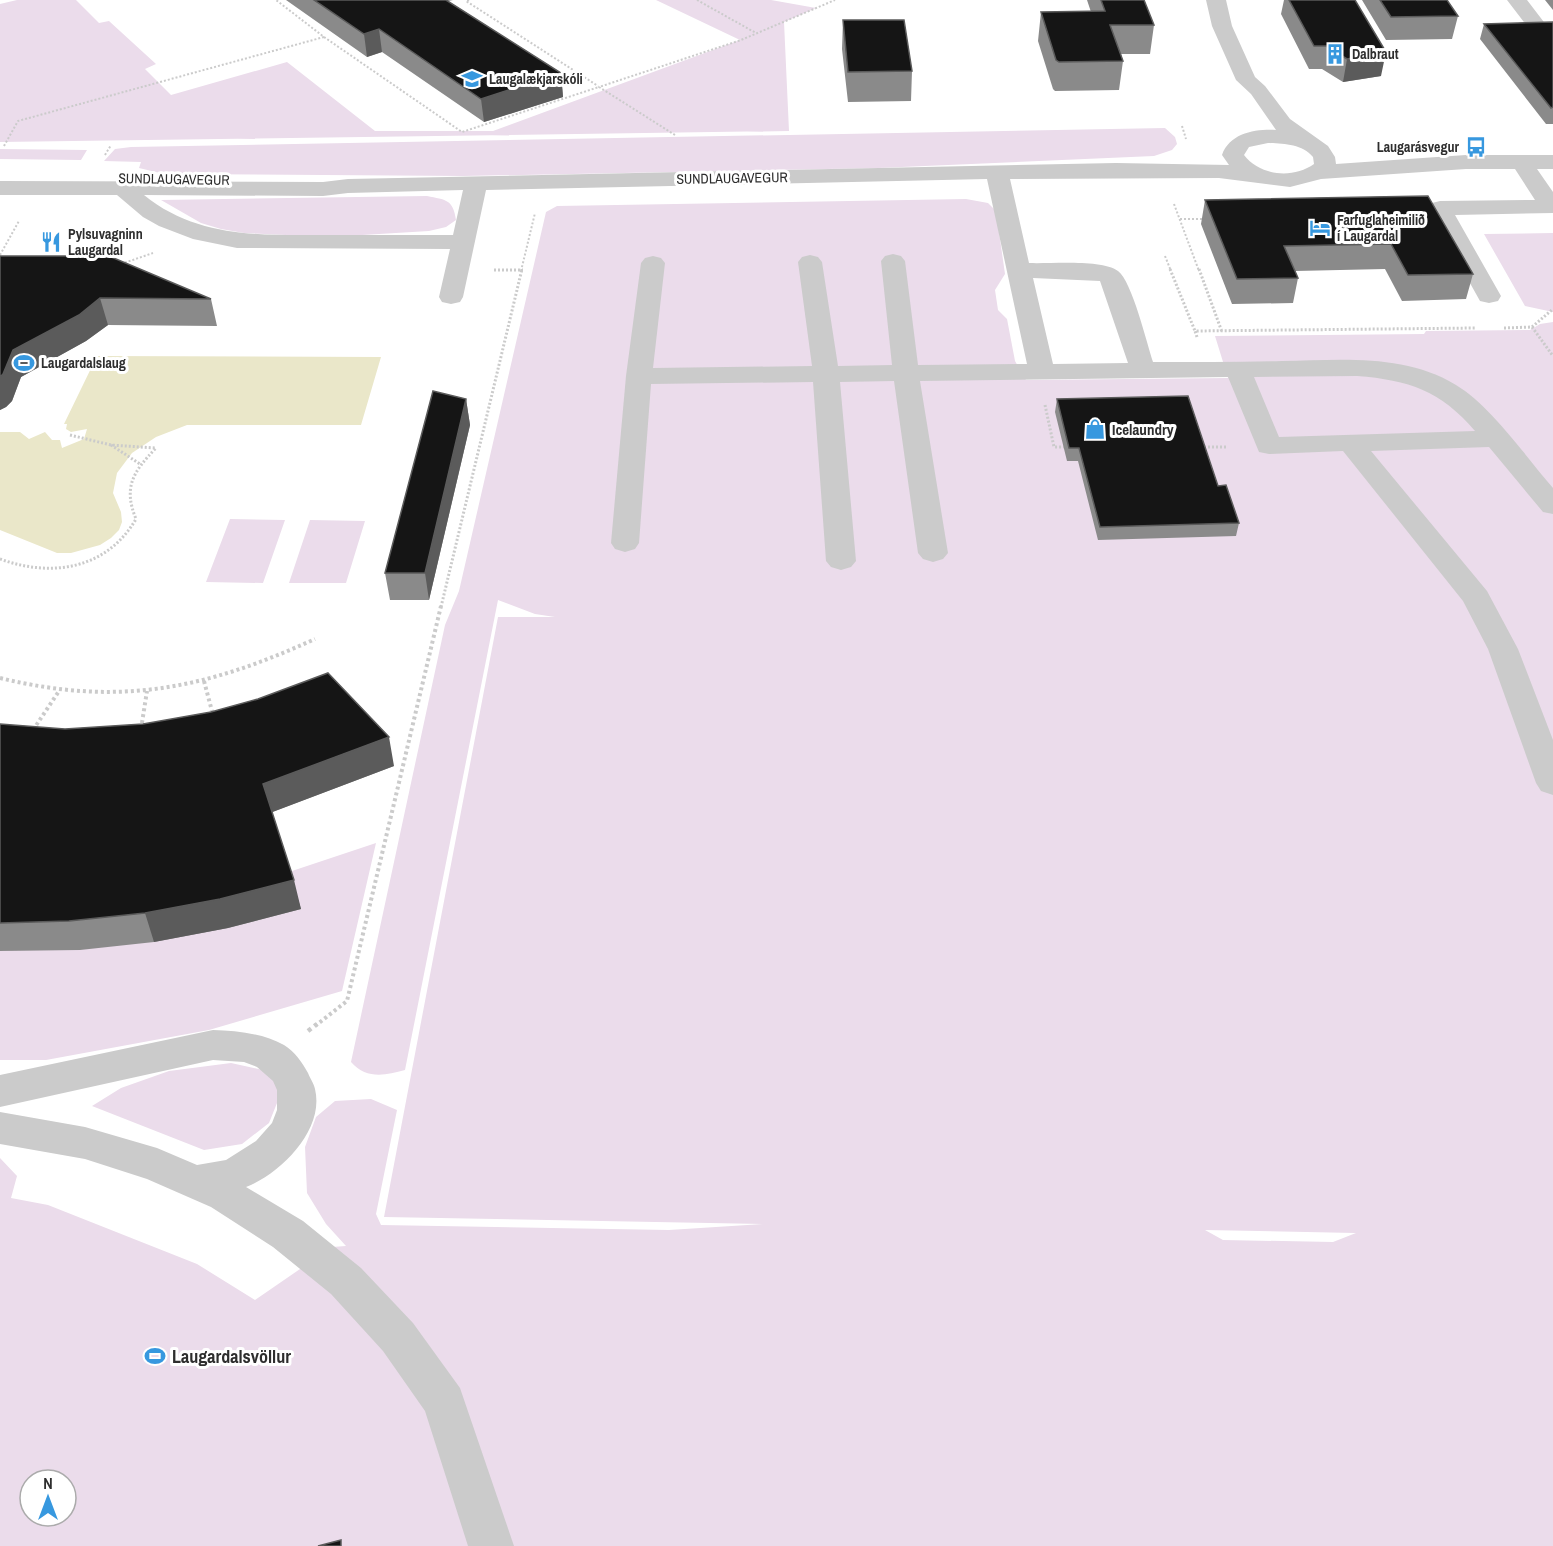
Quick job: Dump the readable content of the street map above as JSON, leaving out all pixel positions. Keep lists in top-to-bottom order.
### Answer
{
  "streets": {
    "street": ["SUNDLAUGAVEGUR"]
  },
  "places": {
    "building": ["Dalbraut"],
    "school or university": ["Laugalækjarskóli"],
    "bus stop": ["Laugarásvegur"],
    "hotel": ["Farfuglaheimilið í Laugardal"],
    "restaurant": ["Pylsuvagninn Laugardal"],
    "sports": ["Laugardalslaug", "Laugardalsvöllur"],
    "shop": ["Icelaundry"]
  },
  "north": "top"
}
